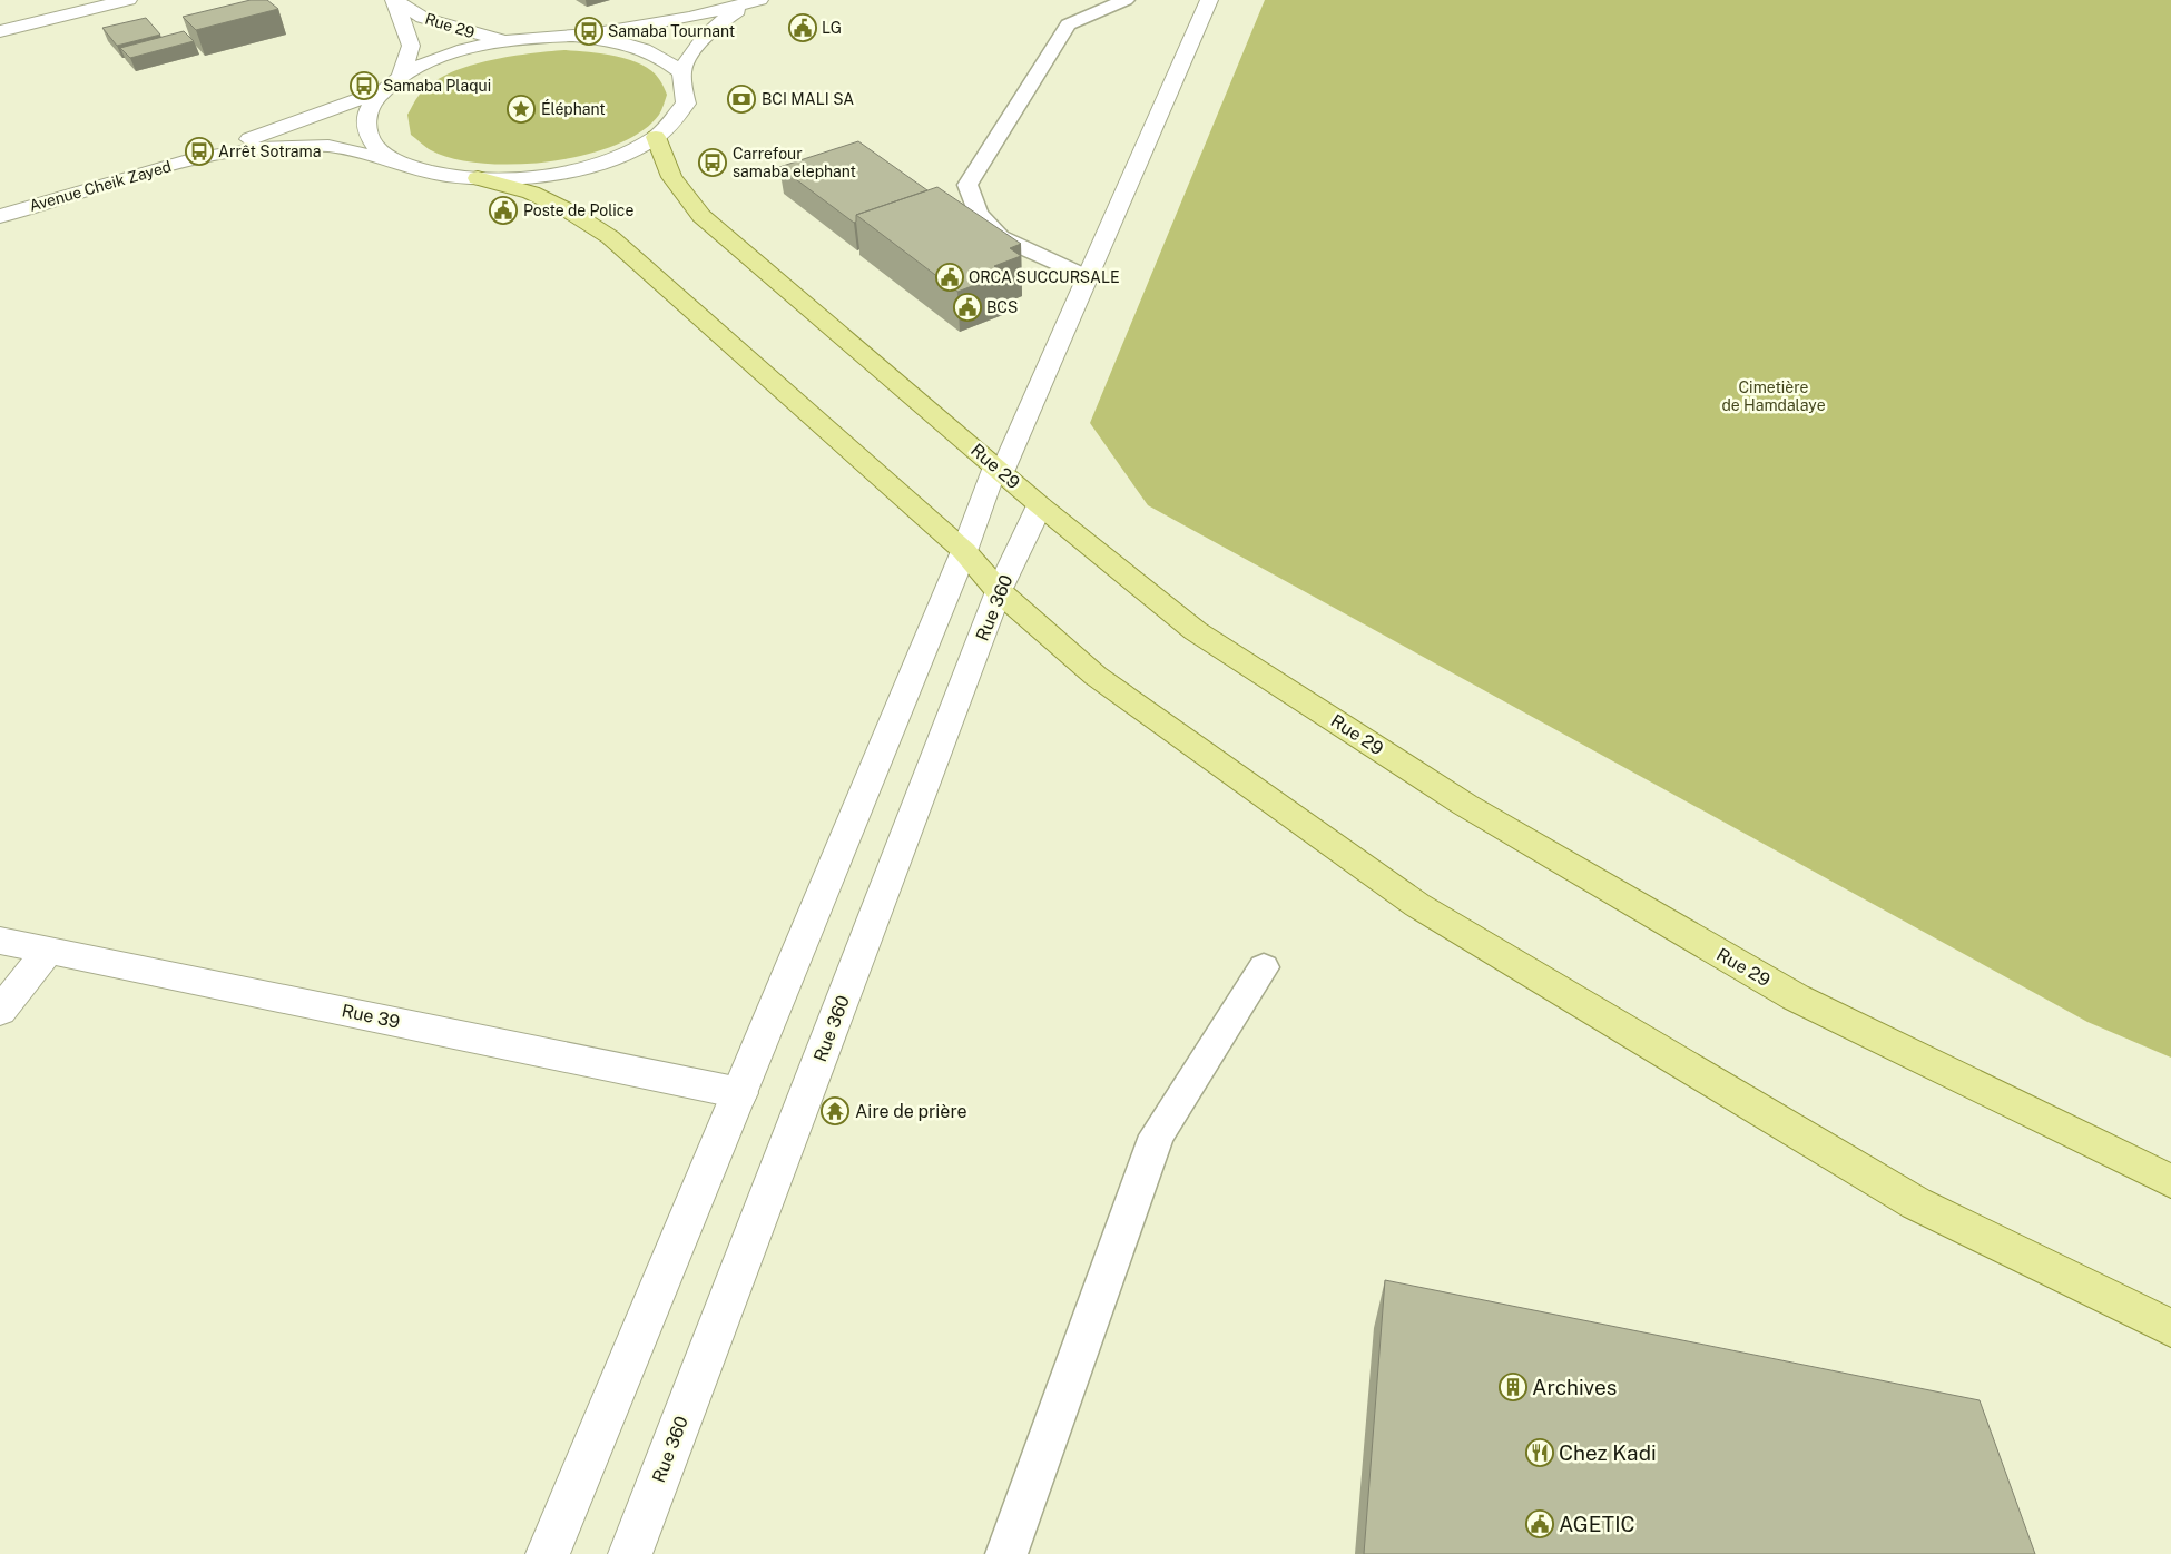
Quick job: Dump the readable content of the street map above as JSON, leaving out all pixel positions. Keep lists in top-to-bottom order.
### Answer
{
  "streets": {
    "main road": [
      "Rue 29",
      "Avenue Cheik Zayed",
      "Rue 360",
      "Rue 39"
    ]
  },
  "crossings": [
    ["Rue 29", "Rue 360"]
  ],
  "parks": ["Cimetière de Hamdalaye"],
  "places": {
    "public building": [
      "LG",
      "Poste de Police",
      "ORCA SUCCURSALE",
      "BCS",
      "AGETIC"
    ],
    "bus stop": [
      "Samaba Tournant",
      "Samaba Plaqui",
      "Arrêt Sotrama",
      "Carrefour samaba elephant"
    ],
    "bank": ["BCI MALI SA"],
    "place": ["Éléphant"],
    "temple": ["Aire de prière"],
    "building": ["Archives"],
    "restaurant": ["Chez Kadi"]
  }
}
